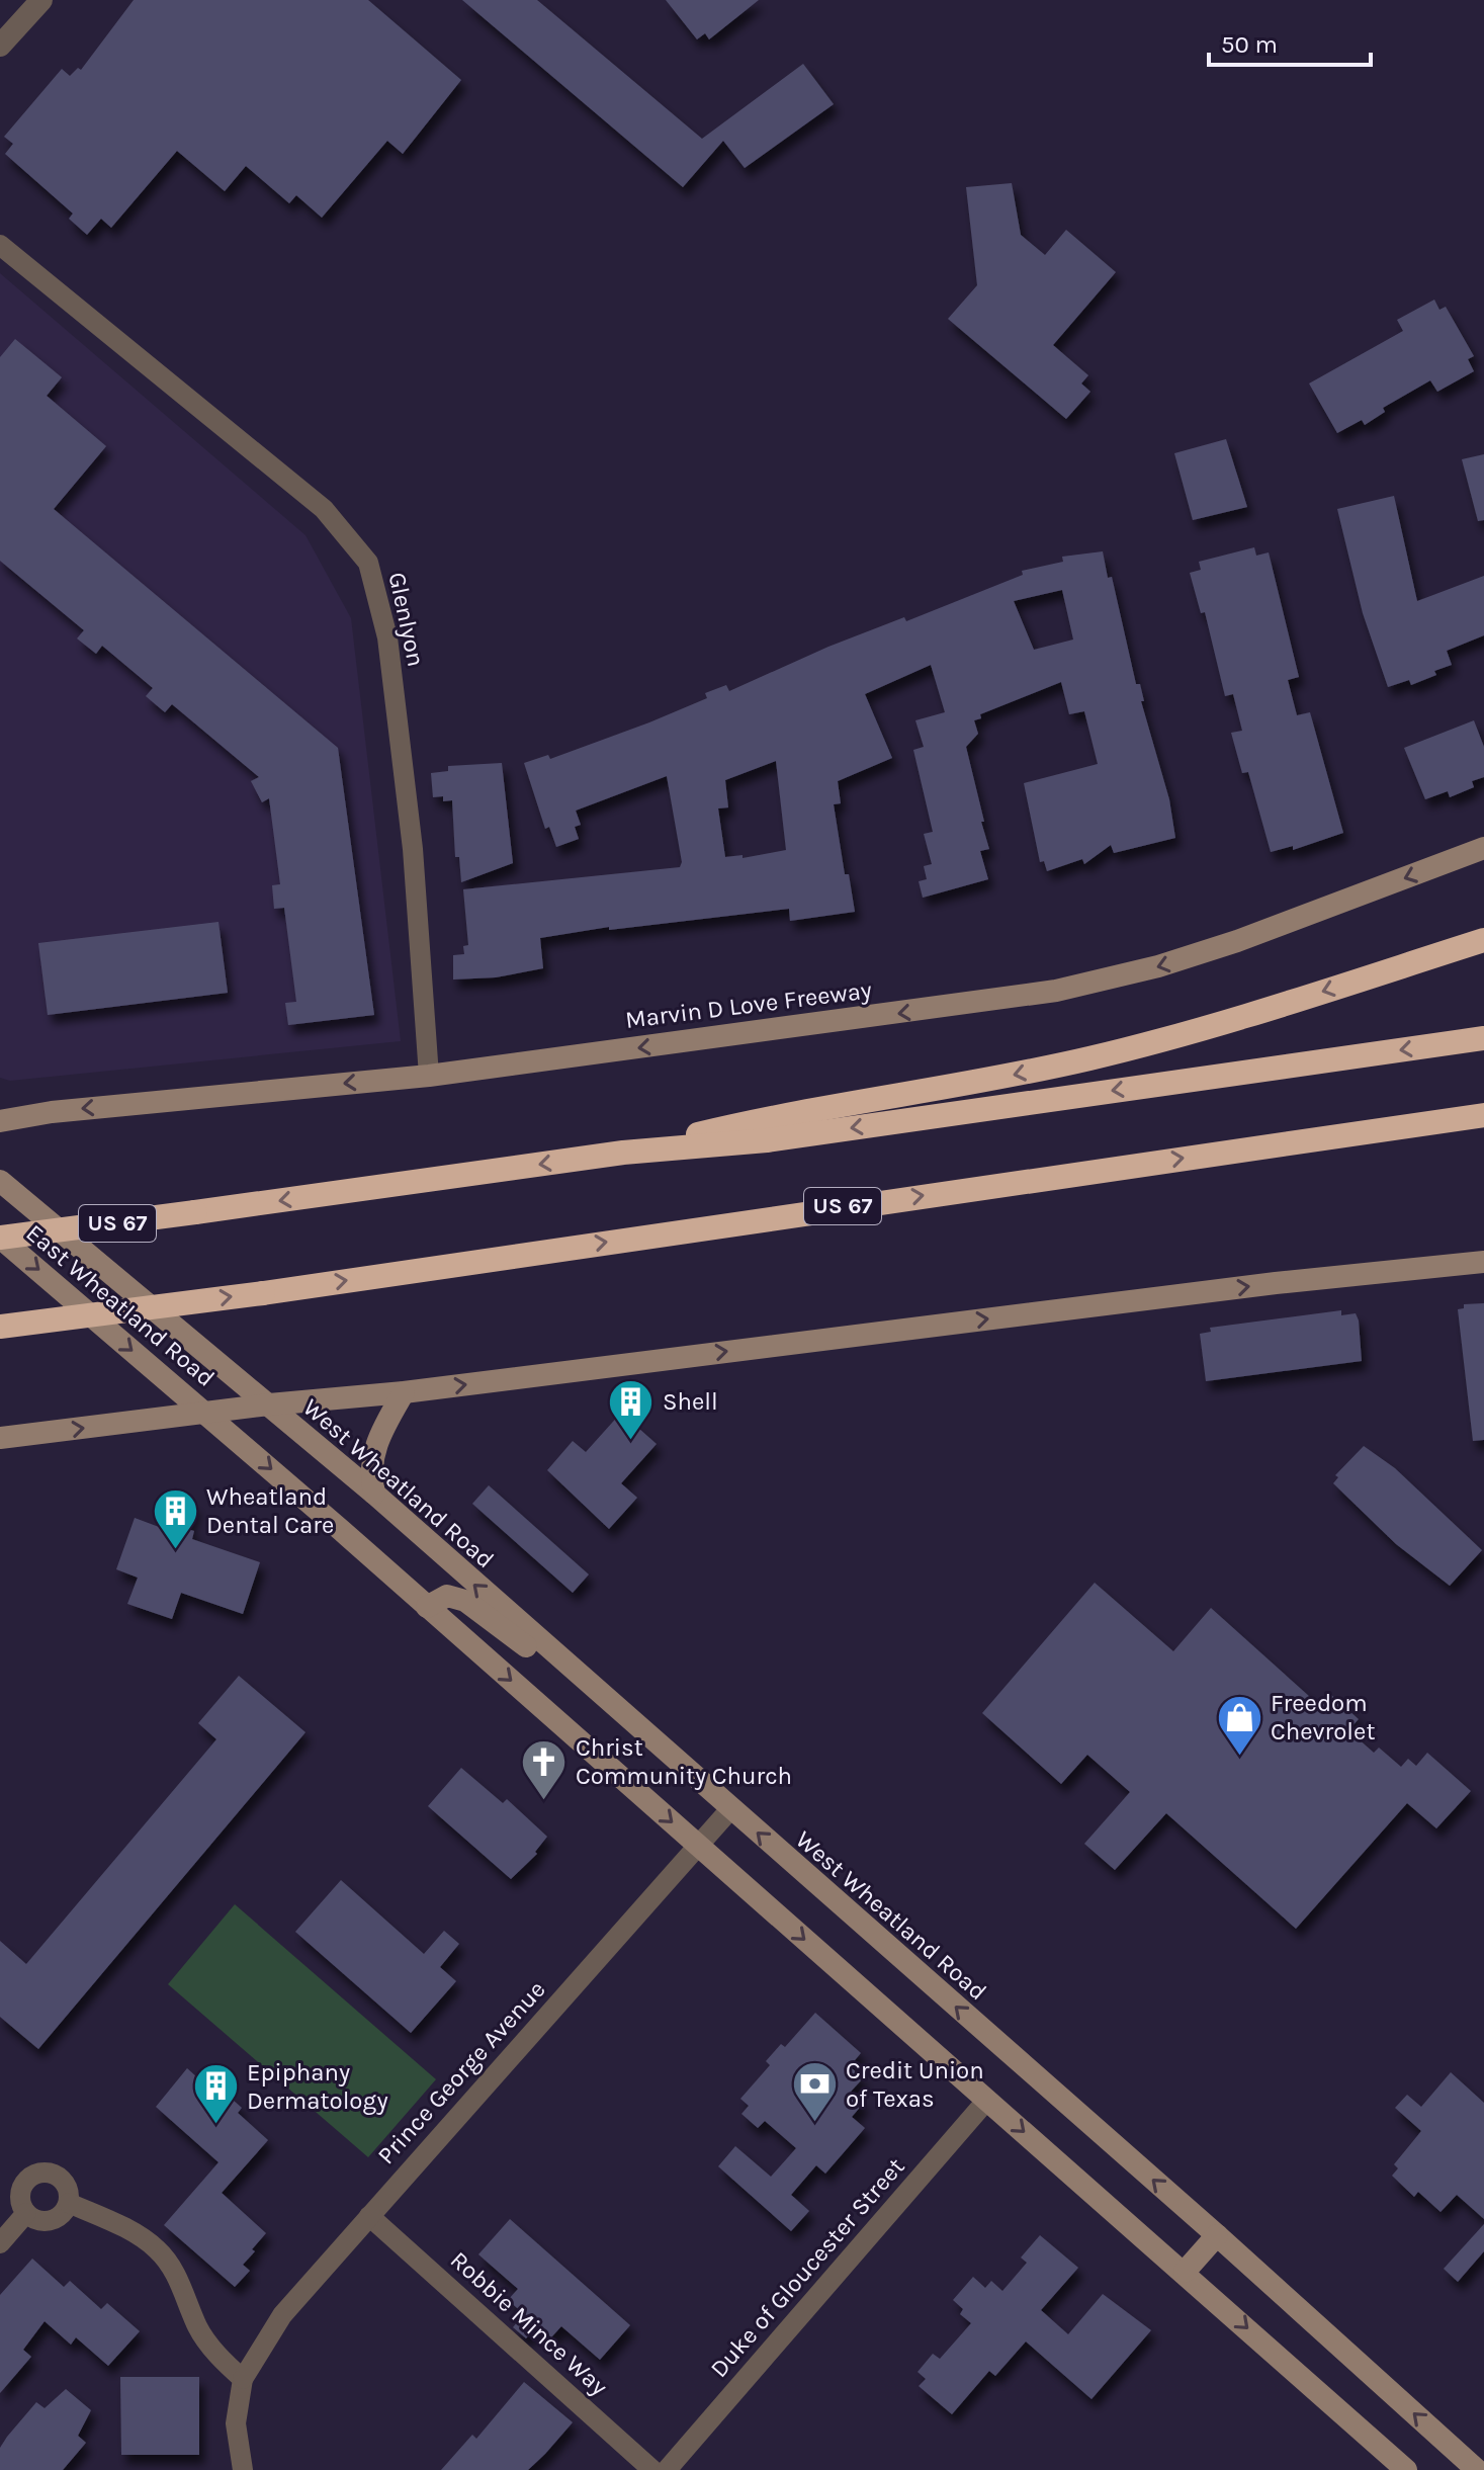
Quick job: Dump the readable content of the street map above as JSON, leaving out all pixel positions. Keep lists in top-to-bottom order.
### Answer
{
  "streets": {
    "highway": ["US 67"],
    "main road": ["Marvin D Love Freeway", "East Wheatland Road", "West Wheatland Road"],
    "street": [
      "Glenlyon",
      "Prince George Avenue",
      "Duke of Gloucester Street",
      "Robbie Mince Way"
    ]
  },
  "crossings": [
    ["Glenlyon", "Marvin D Love Freeway"],
    ["US 67", "East Wheatland Road"],
    ["East Wheatland Road", "West Wheatland Road"],
    ["West Wheatland Road", "Prince George Avenue"],
    ["Prince George Avenue", "Robbie Mince Way"]
  ],
  "one_way": ["Marvin D Love Freeway"],
  "places": {
    "building": ["Shell", "Wheatland Dental Care", "Epiphany Dermatology"],
    "shop": ["Freedom Chevrolet"],
    "church": ["Christ Community Church"],
    "bank": ["Credit Union of Texas"]
  },
  "scale_bar": "50 m"
}
